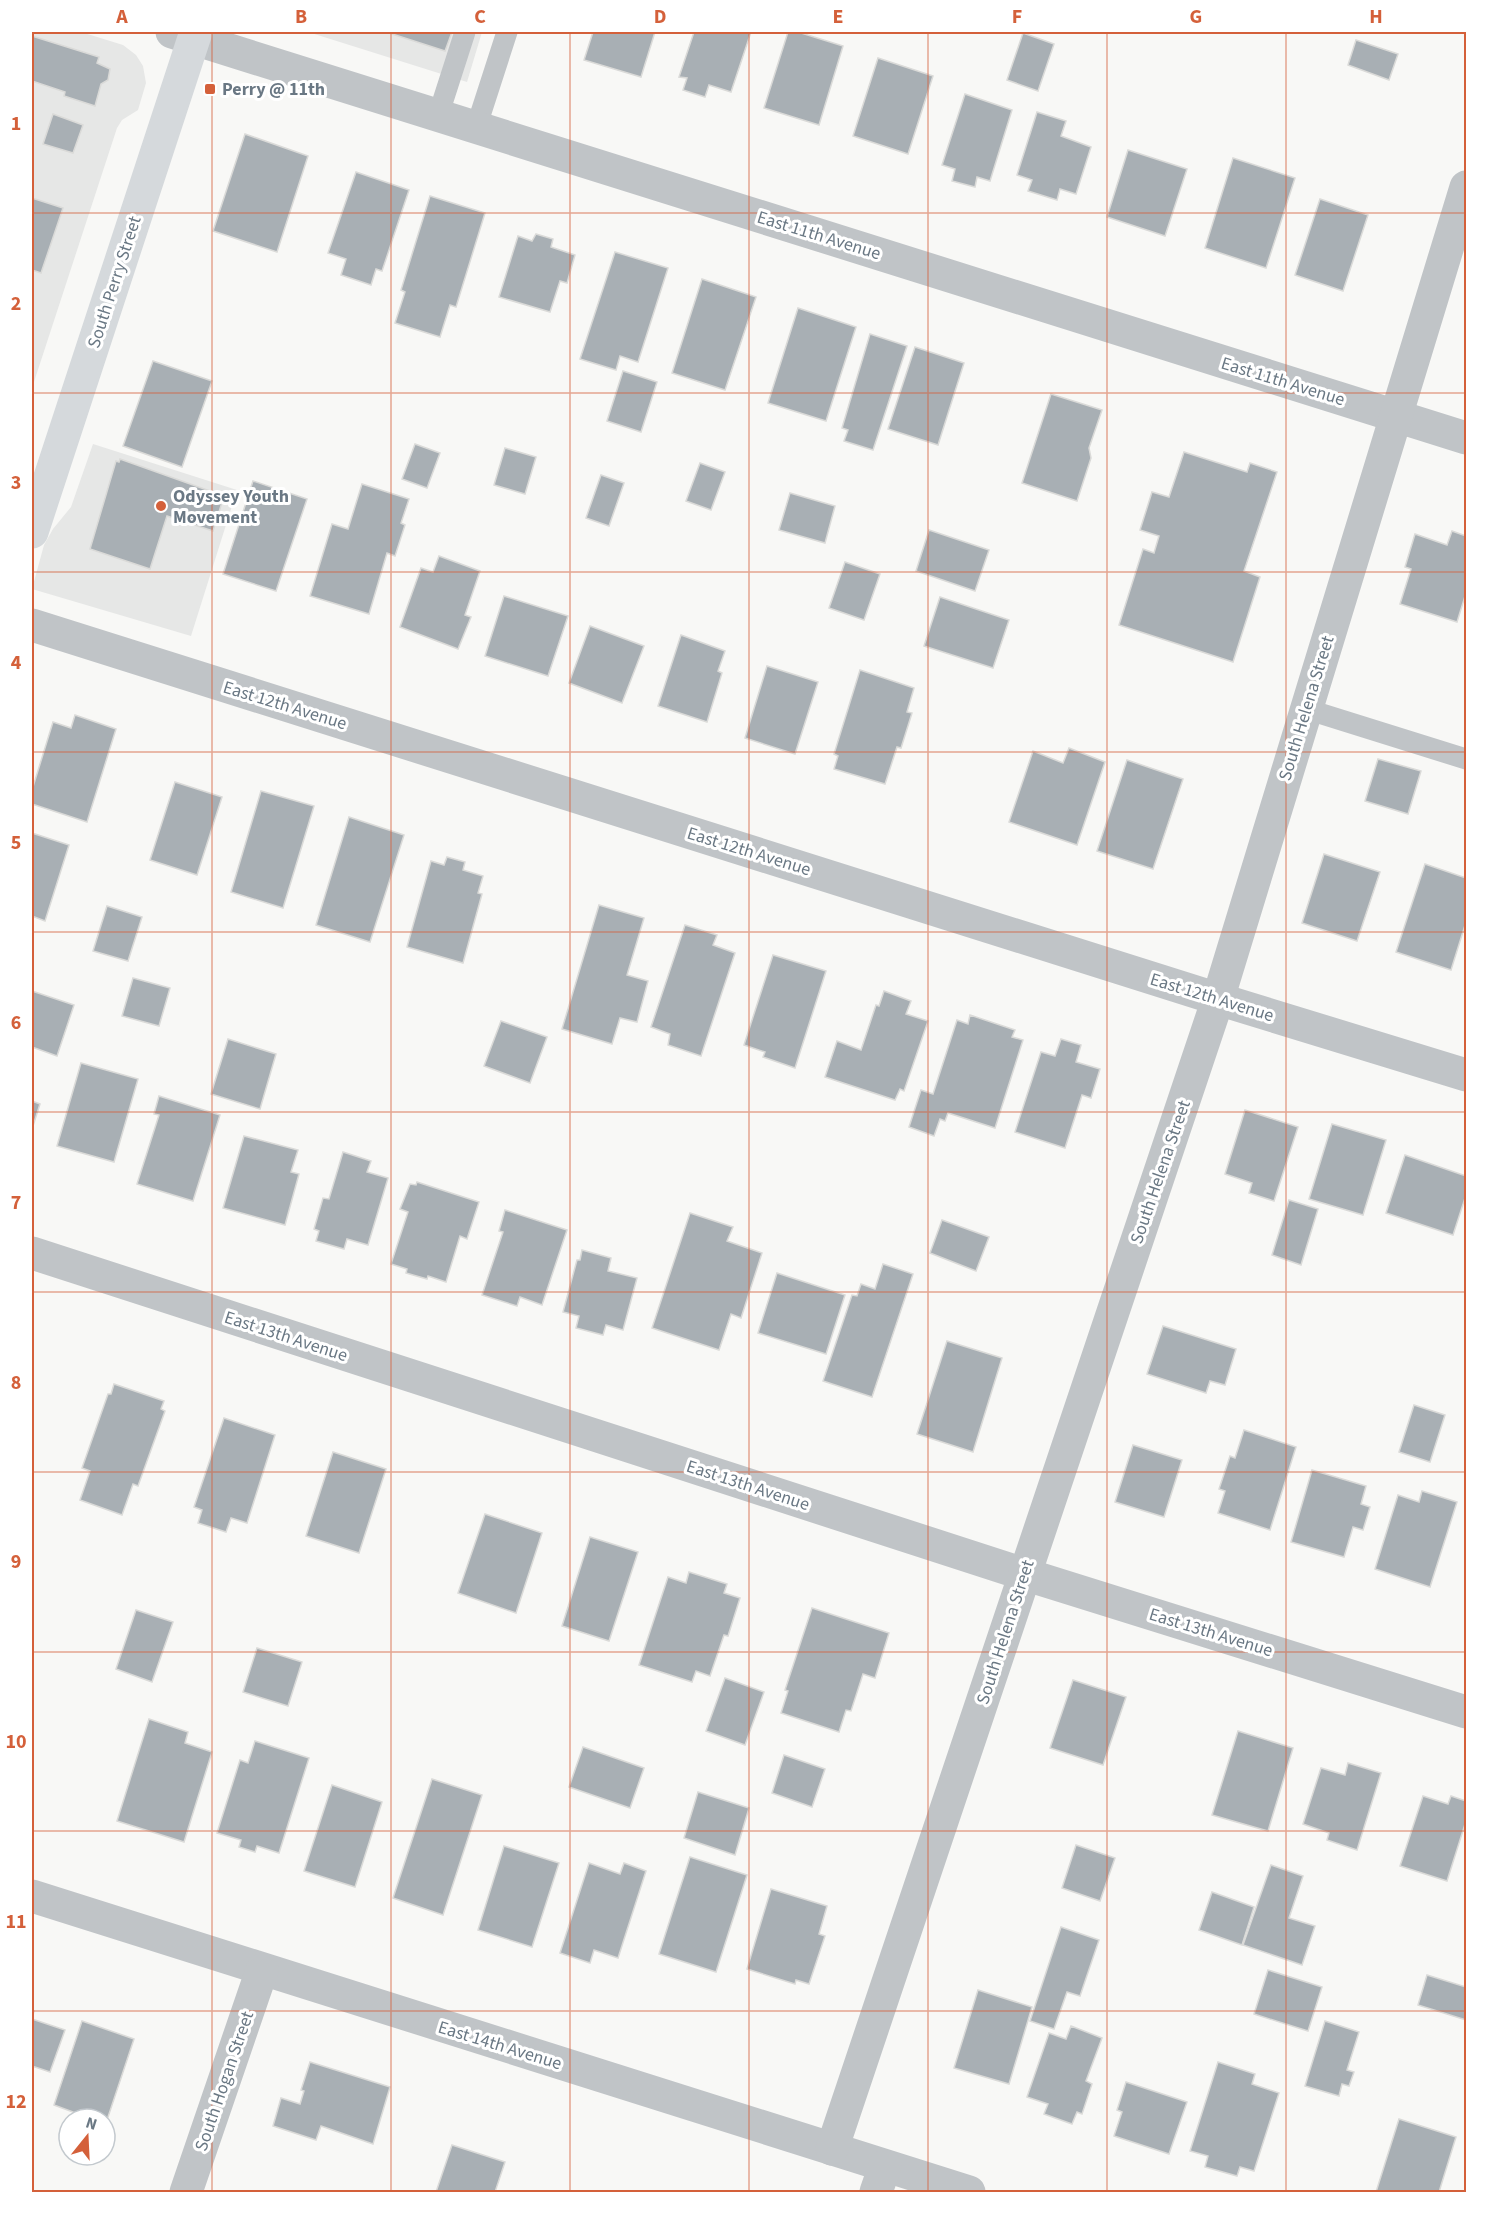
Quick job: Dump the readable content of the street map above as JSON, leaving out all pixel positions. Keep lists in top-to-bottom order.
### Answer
{
  "streets": {
    "main road": ["South Perry Street"],
    "street": [
      "East 11th Avenue",
      "East 12th Avenue",
      "South Helena Street",
      "East 13th Avenue",
      "East 14th Avenue",
      "South Hogan Street"
    ]
  },
  "crossings": [
    ["East 11th Avenue", "South Perry Street"],
    ["East 11th Avenue", "South Helena Street"],
    ["East 12th Avenue", "South Helena Street"],
    ["South Helena Street", "East 13th Avenue"],
    ["South Helena Street", "East 14th Avenue"],
    ["East 14th Avenue", "South Hogan Street"]
  ],
  "places": {
    "transit": ["Perry @ 11th"],
    "other": ["Odyssey Youth Movement"]
  },
  "north": "top",
  "grid": {
    "columns": [
      "A",
      "B",
      "C",
      "D",
      "E",
      "F",
      "G",
      "H"
    ],
    "rows": [
      "1",
      "2",
      "3",
      "4",
      "5",
      "6",
      "7",
      "8",
      "9",
      "10",
      "11",
      "12"
    ]
  }
}
